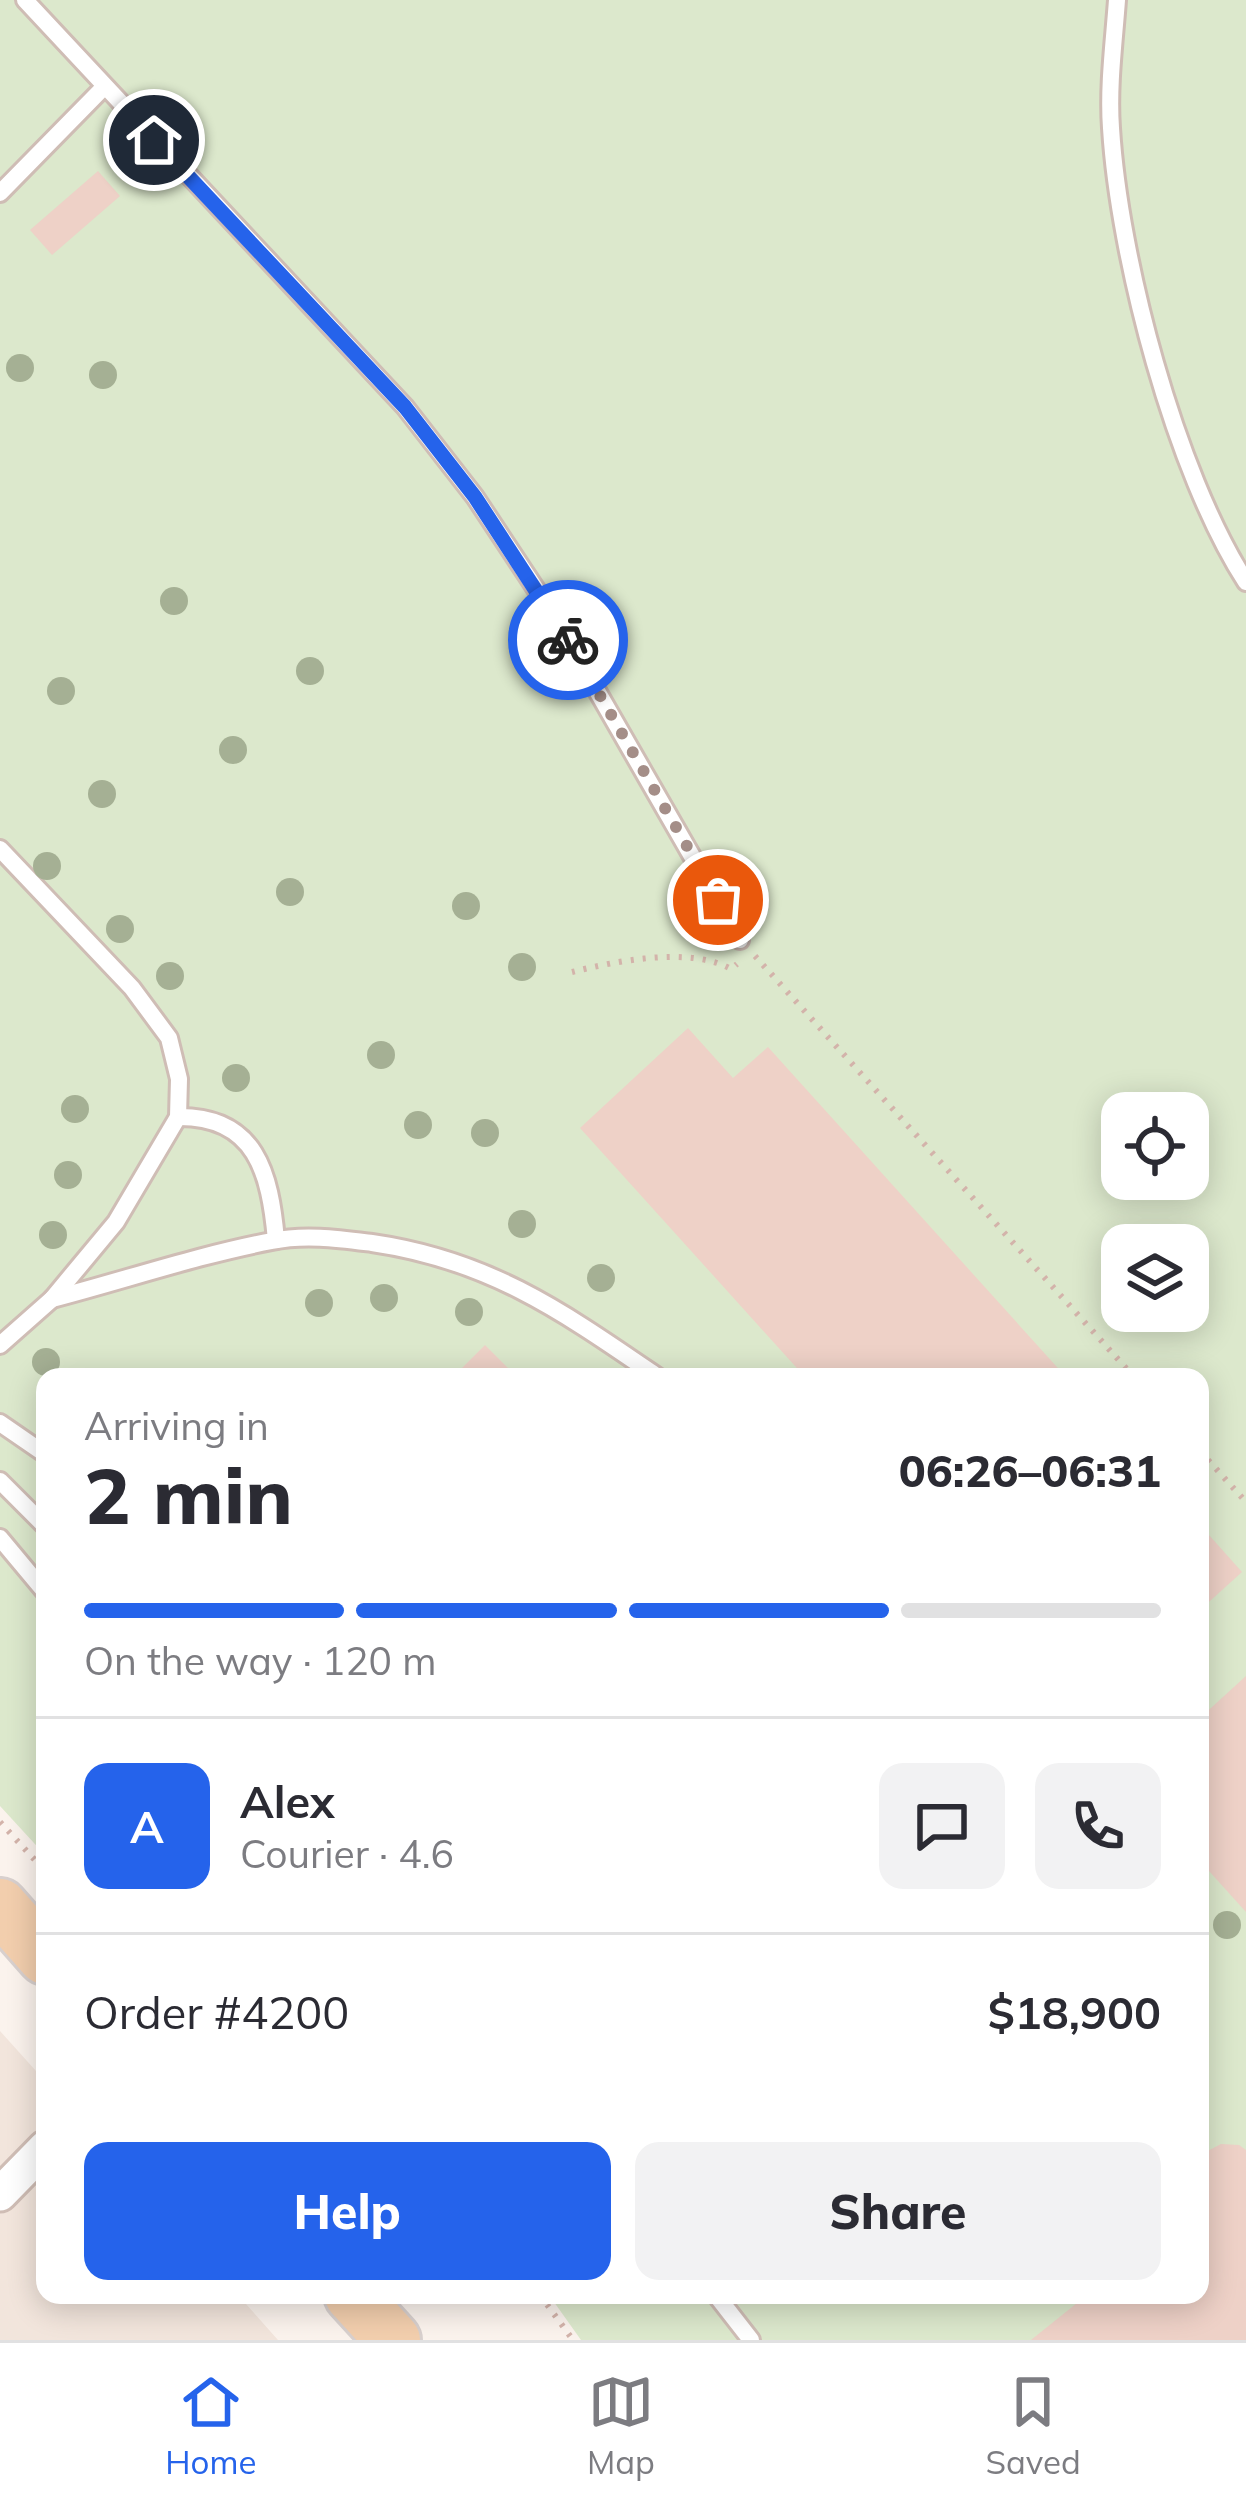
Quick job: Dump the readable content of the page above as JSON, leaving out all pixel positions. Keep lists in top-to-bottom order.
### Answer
{
  "page": {
    "heading": ["2 min", "Arriving in", "06:26–06:31"],
    "panel": [
      "Alex",
      "Courier · 4.6",
      "Order #4200",
      "$18,900"
    ],
    "bar": "On the way · 120 m",
    "round": "A",
    "buttons": ["Help", "Share"],
    "tabs": ["Home", "Map", "Saved"]
  }
}
